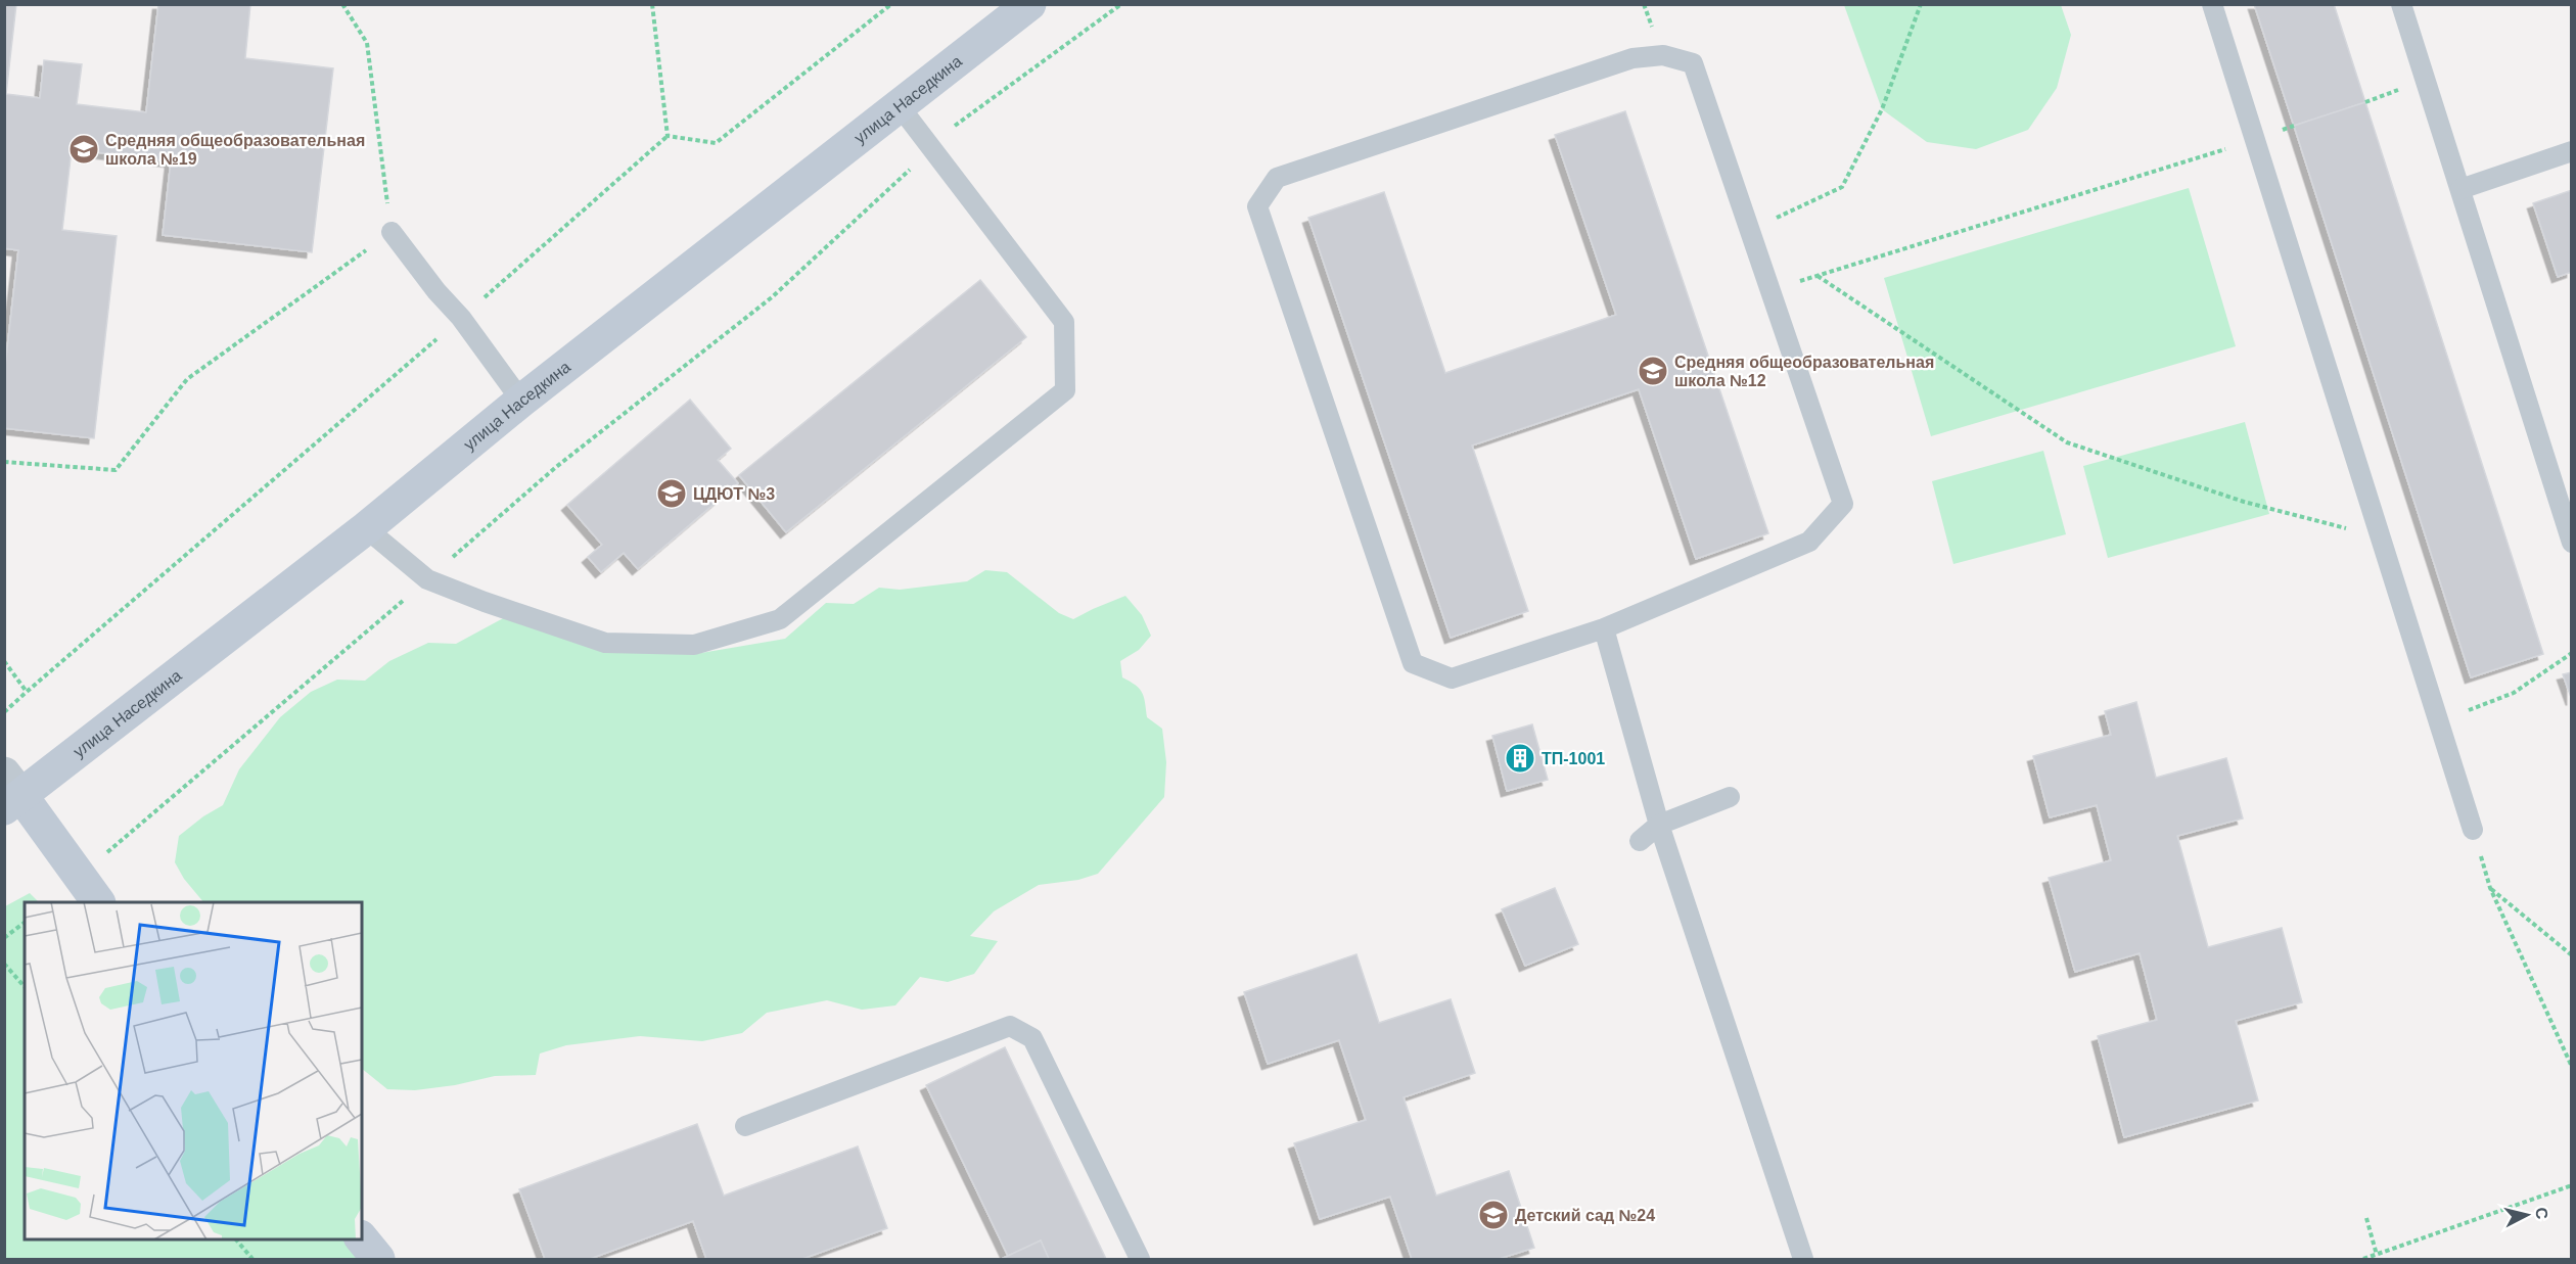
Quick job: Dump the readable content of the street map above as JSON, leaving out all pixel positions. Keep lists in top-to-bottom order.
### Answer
{
  "streets": {
    "main road": ["улица Наседкина"]
  },
  "places": {
    "school or university": [
      "Средняя общеобразовательная школа №19",
      "Средняя общеобразовательная школа №12",
      "ЦДЮТ №3",
      "Детский сад №24"
    ],
    "building": ["ТП-1001"]
  },
  "north": "right"
}
